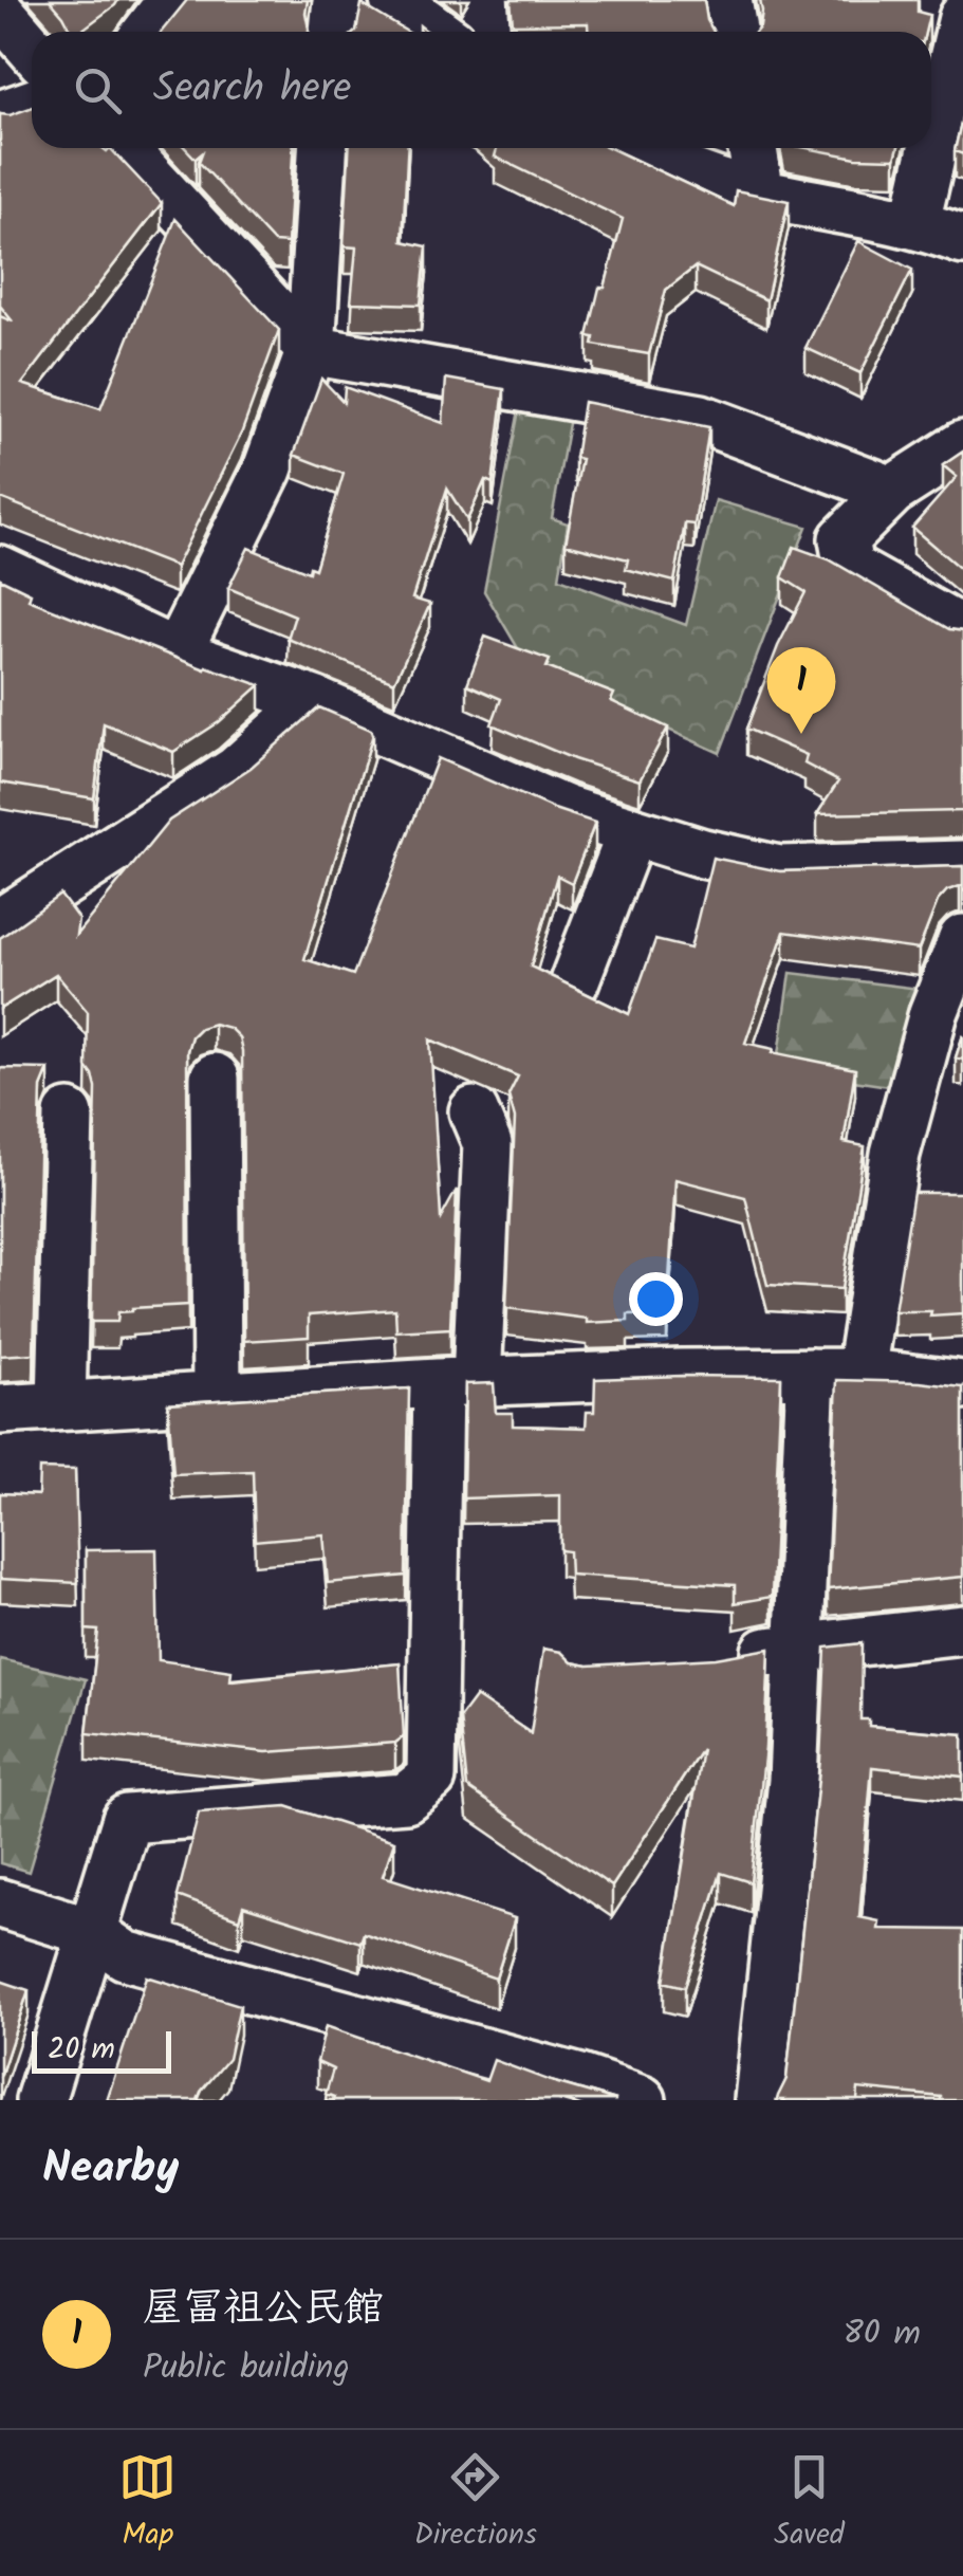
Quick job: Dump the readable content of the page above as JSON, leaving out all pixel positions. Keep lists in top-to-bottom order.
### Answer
{
  "scale_bar": "20 m",
  "page": {
    "search": "Search here",
    "pins": "1",
    "scale": "20 m",
    "heading": "Nearby",
    "list": [
      {
        "mark": "1",
        "name": "屋冨祖公民館",
        "note": "Public building",
        "value": "80 m"
      }
    ],
    "nav": ["Map", "Directions", "Saved"]
  }
}
